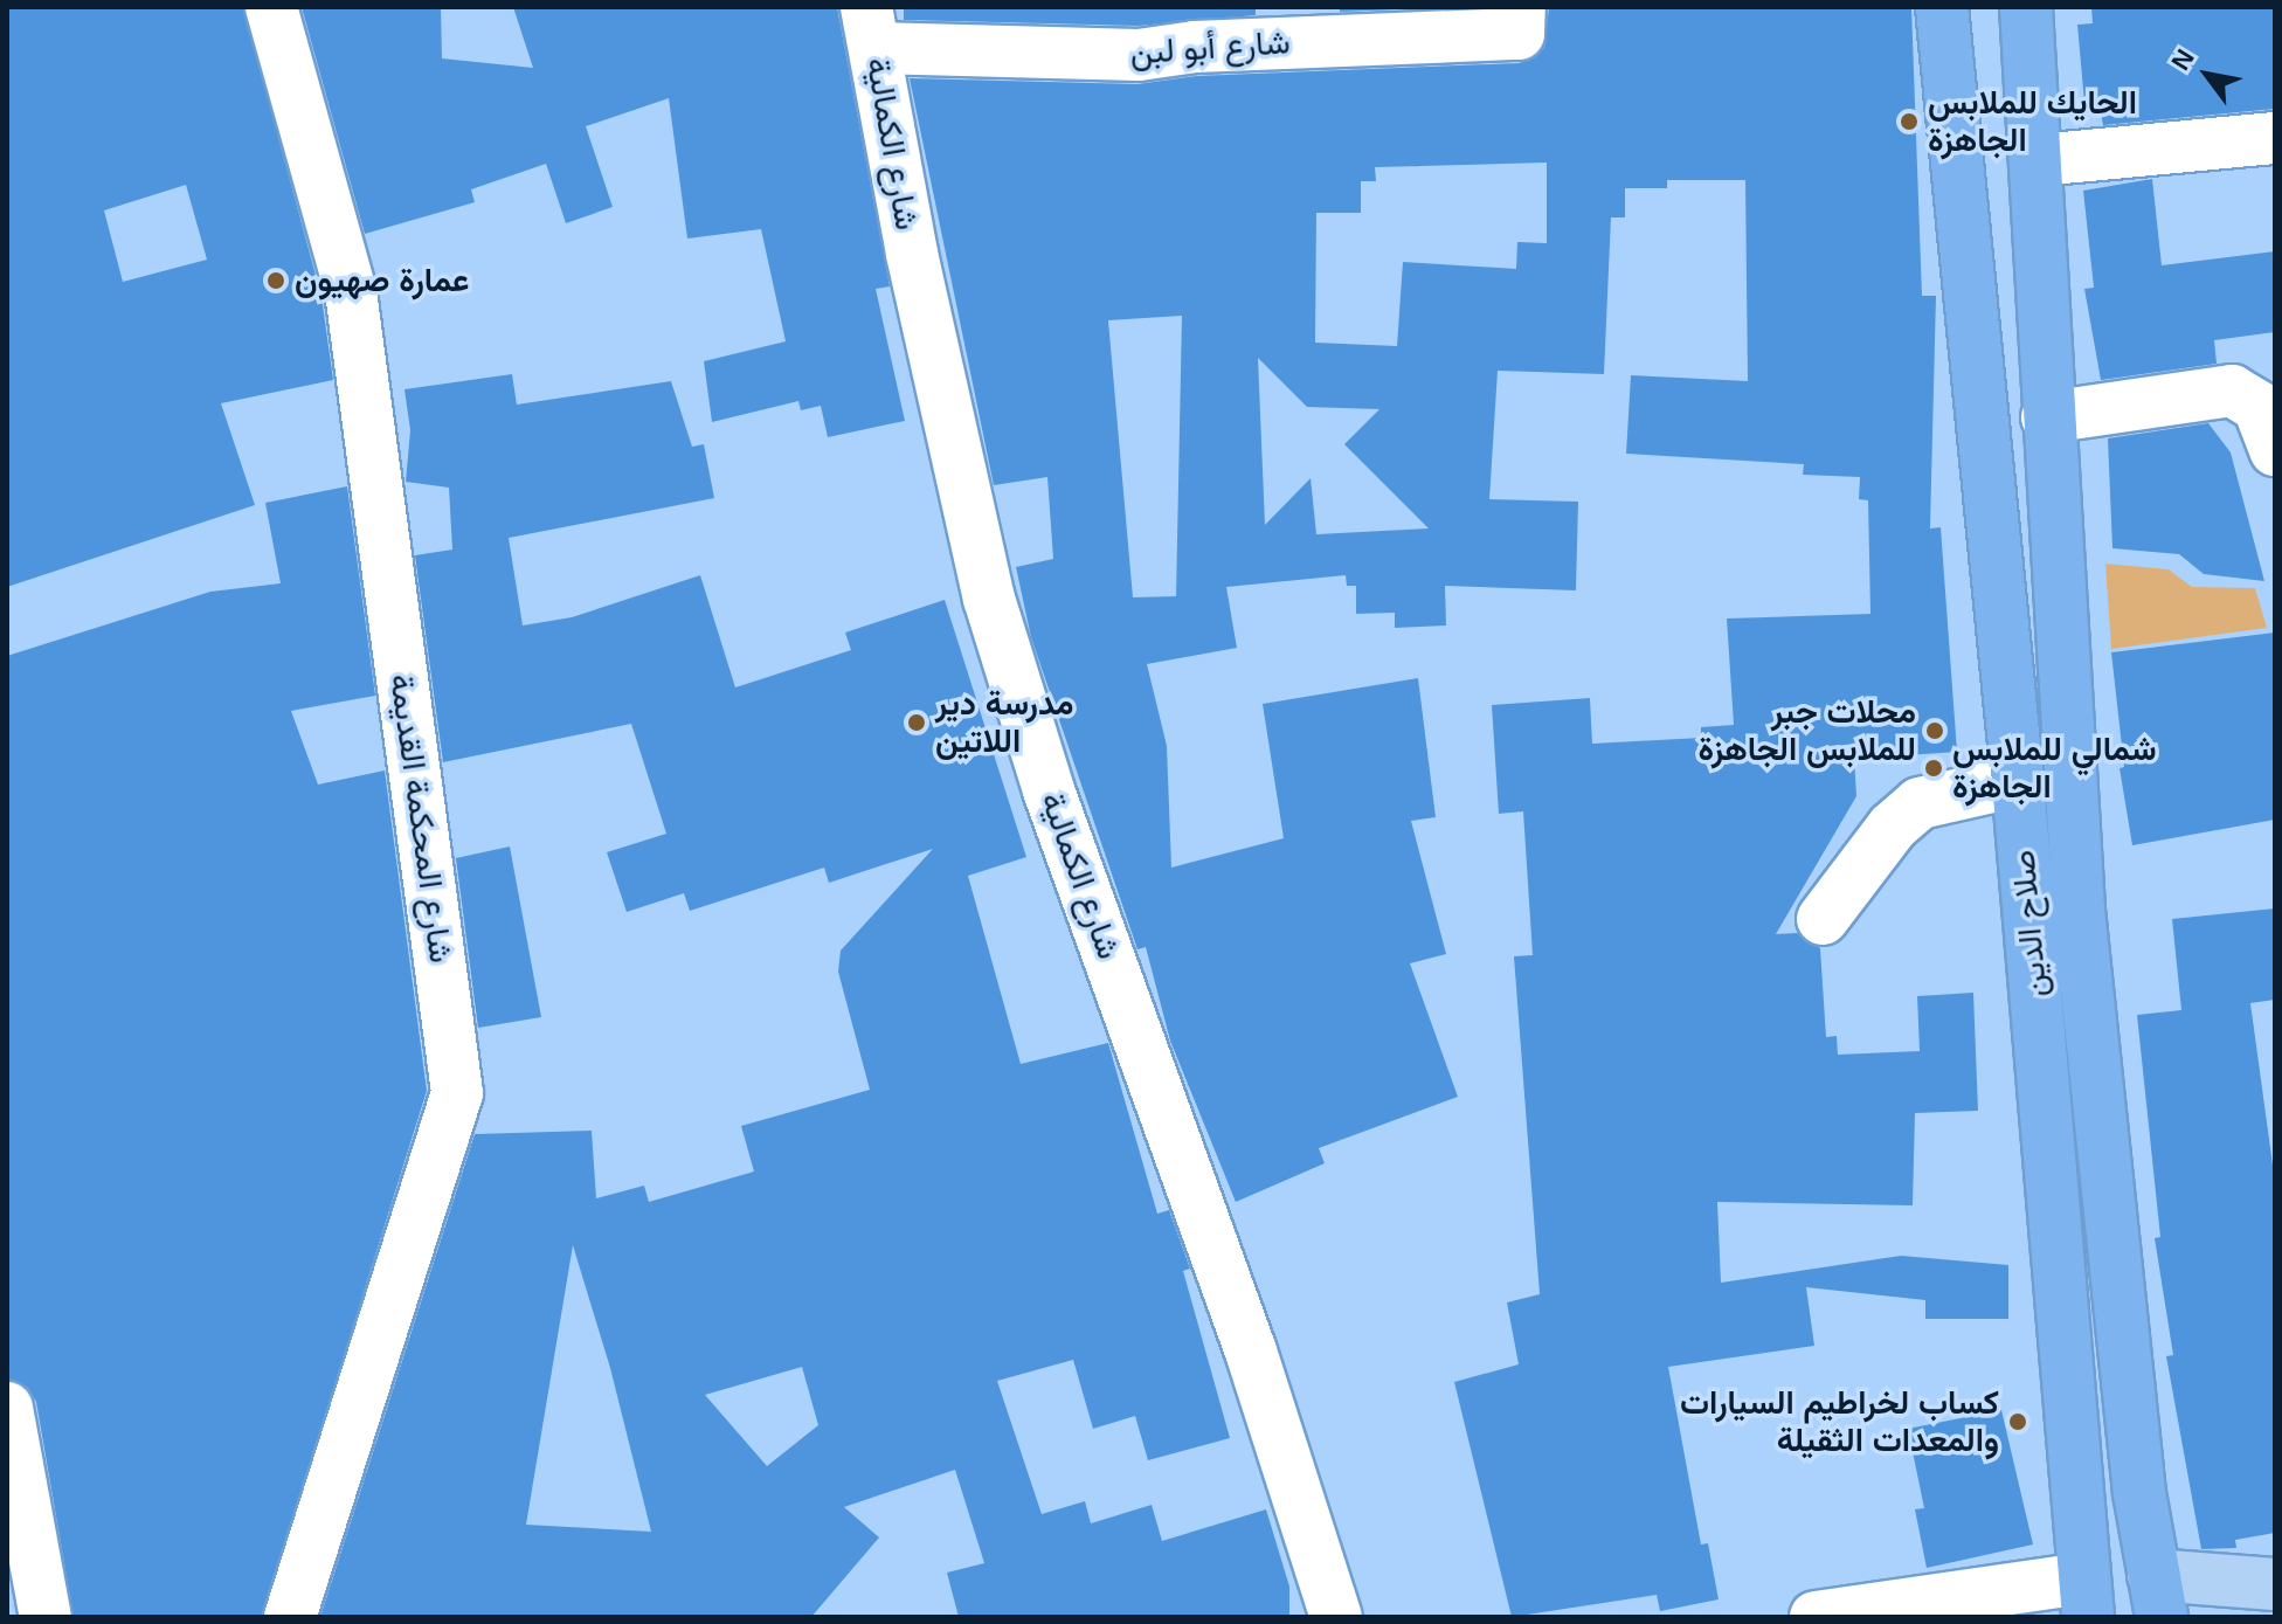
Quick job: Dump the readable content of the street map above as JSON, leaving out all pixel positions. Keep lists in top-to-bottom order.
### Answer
{
  "streets": {
    "highway": ["صلاح الدين"],
    "street": ["شارع أبو لبن", "شارع الكمالية", "شارع المحكمة القديمة"]
  },
  "crossings": [
    ["شارع أبو لبن", "شارع الكمالية"]
  ],
  "places": [
    "الحايك للملابس الجاهزة",
    "عمارة صهيون",
    "مدرسة دير اللاتين",
    "محلات جبر للملابس الجاهزة",
    "شمالي للملابس الجاهزة",
    "كساب لخراطيم السيارات والمعدات الثقيلة"
  ],
  "north": "top left"
}
